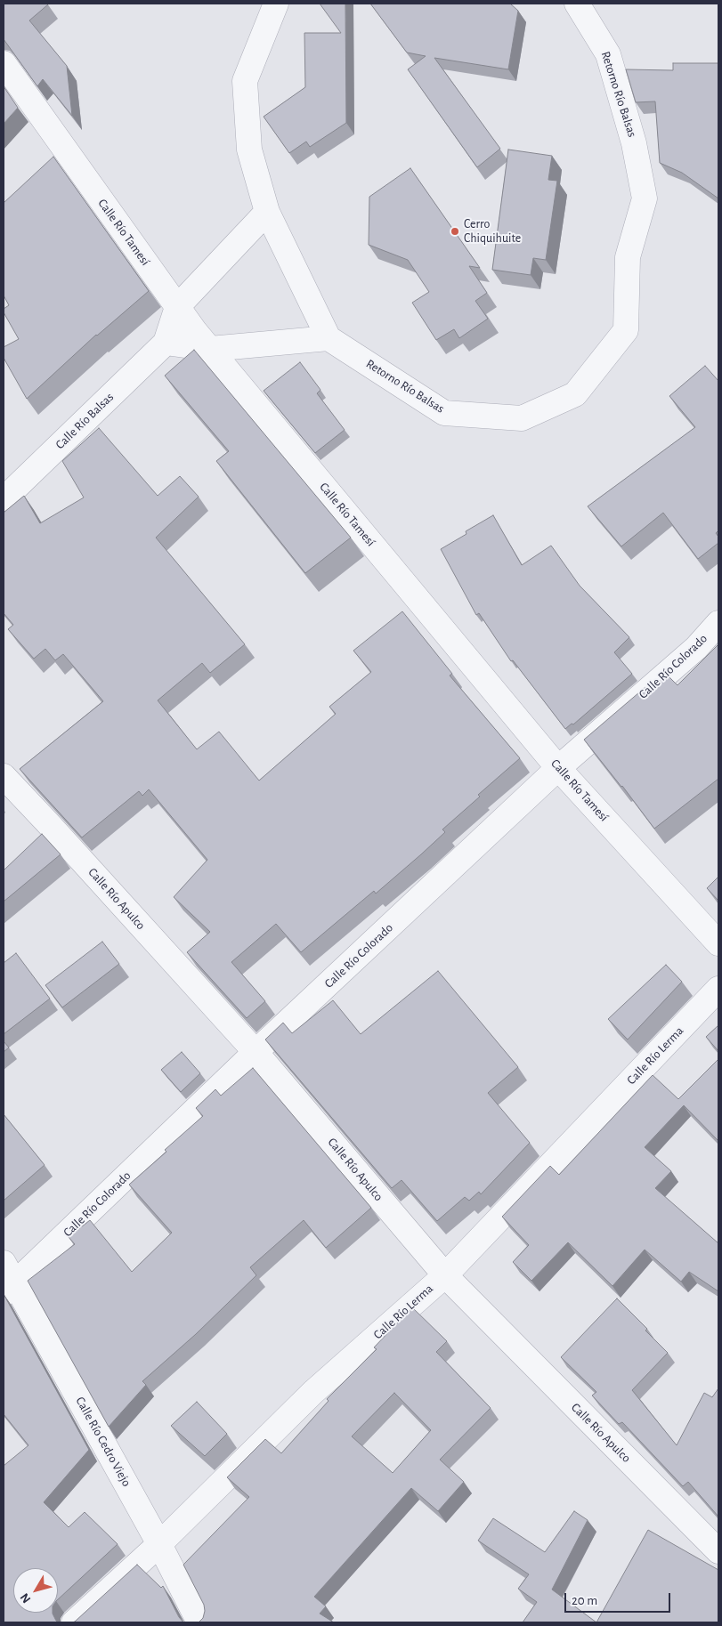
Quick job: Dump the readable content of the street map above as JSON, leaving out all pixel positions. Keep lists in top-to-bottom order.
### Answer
{
  "streets": {
    "street": [
      "Retorno Río Balsas",
      "Calle Río Tamesí",
      "Calle Río Balsas",
      "Calle Río Colorado",
      "Calle Río Apulco",
      "Calle Río Lerma",
      "Calle Río Cedro Viejo"
    ]
  },
  "crossings": [
    ["Calle Río Tamesí", "Calle Río Balsas"],
    ["Calle Río Tamesí", "Calle Río Colorado"],
    ["Calle Río Colorado", "Calle Río Apulco"],
    ["Calle Río Colorado", "Calle Río Cedro Viejo"],
    ["Calle Río Apulco", "Calle Río Lerma"],
    ["Calle Río Lerma", "Calle Río Cedro Viejo"]
  ],
  "places": ["Cerro Chiquihuite"],
  "scale_bar": "20 m",
  "north": "bottom left"
}
